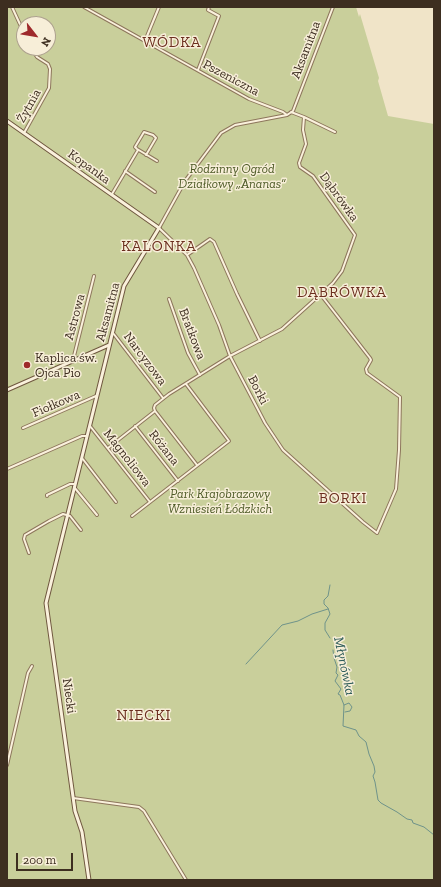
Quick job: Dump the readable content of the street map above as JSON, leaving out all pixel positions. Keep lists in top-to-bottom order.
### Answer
{
  "streets": {
    "street": [
      "Aksamitna",
      "Pszeniczna",
      "Żytnia",
      "Kopanka",
      "Dąbrówka",
      "Astrowa",
      "Bratkowa",
      "Narcyzowa",
      "Borki",
      "Fiołkowa",
      "Różana",
      "Magnoliowa",
      "Niecki"
    ]
  },
  "crossings": [
    ["Aksamitna", "Pszeniczna"],
    ["Aksamitna", "Kopanka"],
    ["Aksamitna", "Narcyzowa"],
    ["Aksamitna", "Borki"],
    ["Aksamitna", "Fiołkowa"],
    ["Aksamitna", "Magnoliowa"],
    ["Aksamitna", "Niecki"],
    ["Żytnia", "Kopanka"],
    ["Kopanka", "Borki"],
    ["Dąbrówka", "Bratkowa"],
    ["Dąbrówka", "Narcyzowa"],
    ["Dąbrówka", "Borki"]
  ],
  "districts": [
    "WÓDKA",
    "KALONKA",
    "DĄBRÓWKA",
    "BORKI",
    "NIECKI"
  ],
  "water": ["Młynówka"],
  "parks": ["Rodzinny Ogród Działkowy „Ananas”", "Park Krajobrazowy Wzniesień Łódzkich"],
  "places": ["Kaplica św. Ojca Pio"],
  "scale_bar": "200 m",
  "north": "bottom right"
}
